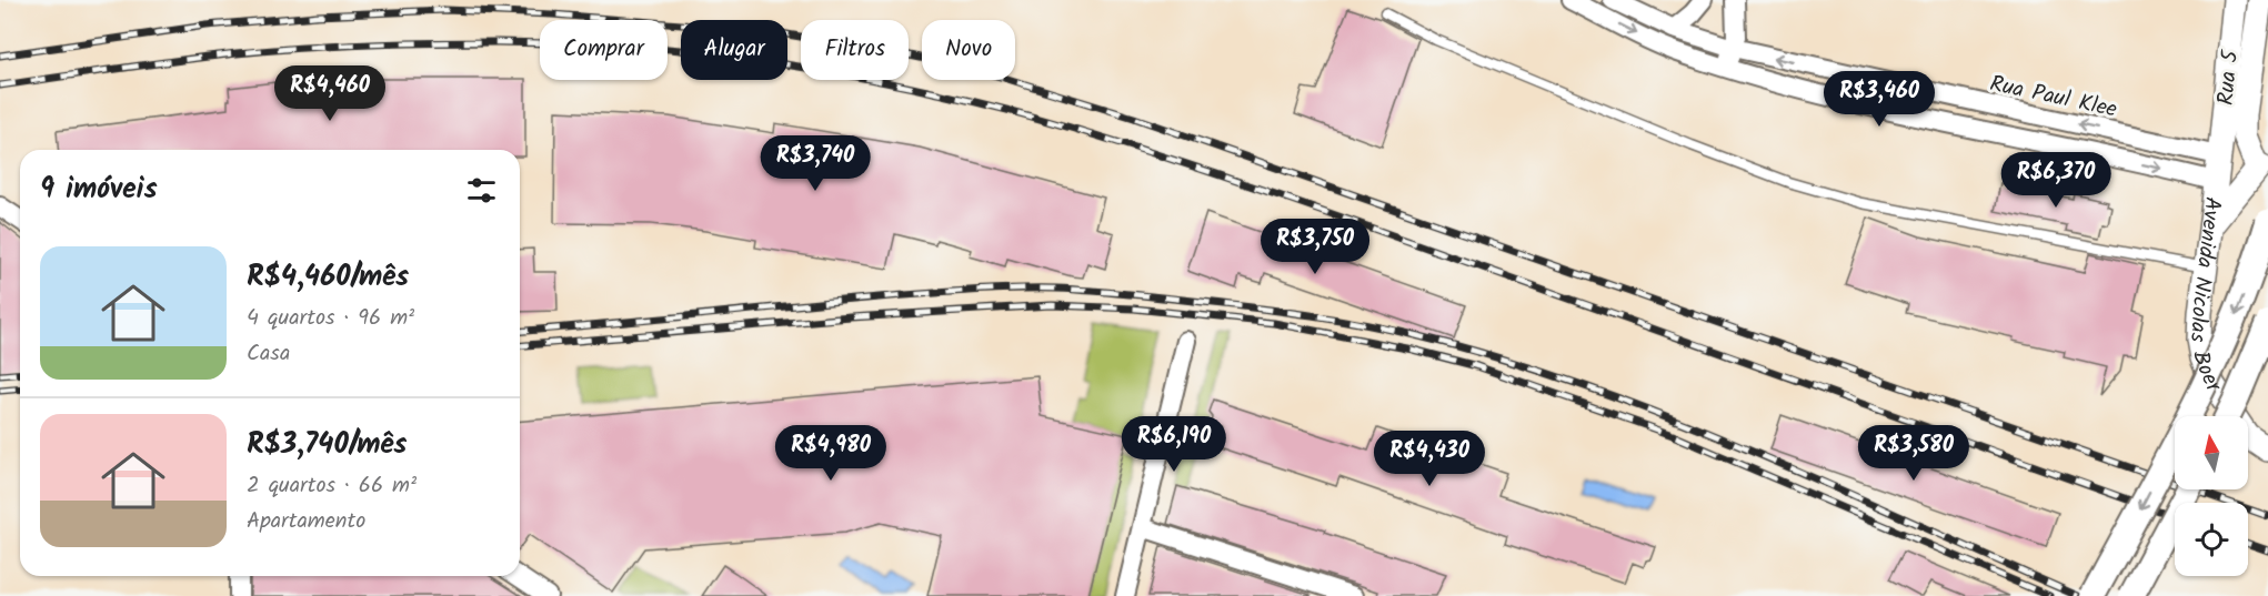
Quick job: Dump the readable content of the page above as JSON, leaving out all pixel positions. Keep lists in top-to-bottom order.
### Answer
{
  "streets": {
    "street": ["Rua 5", "Rua Paul Klee", "Avenida Nicolas Boer"]
  },
  "crossings": [
    ["Rua 5", "Rua Paul Klee"],
    ["Rua 5", "Avenida Nicolas Boer"],
    ["Rua Paul Klee", "Avenida Nicolas Boer"]
  ],
  "north": "top",
  "page": {
    "chip": [
      "Comprar",
      "Alugar",
      "Filtros",
      "Novo"
    ],
    "price": [
      "R$4,460",
      "R$3,460",
      "R$3,740",
      "R$6,370",
      "R$3,750",
      "R$6,190",
      "R$4,980",
      "R$3,580",
      "R$4,430"
    ],
    "heading": "9 imóveis",
    "list": [
      {
        "name": "R$4,460/mês",
        "note": "4 quartos · 96 m² · Casa"
      },
      {
        "name": "R$3,740/mês",
        "note": "2 quartos · 66 m² · Apartamento"
      }
    ]
  }
}
